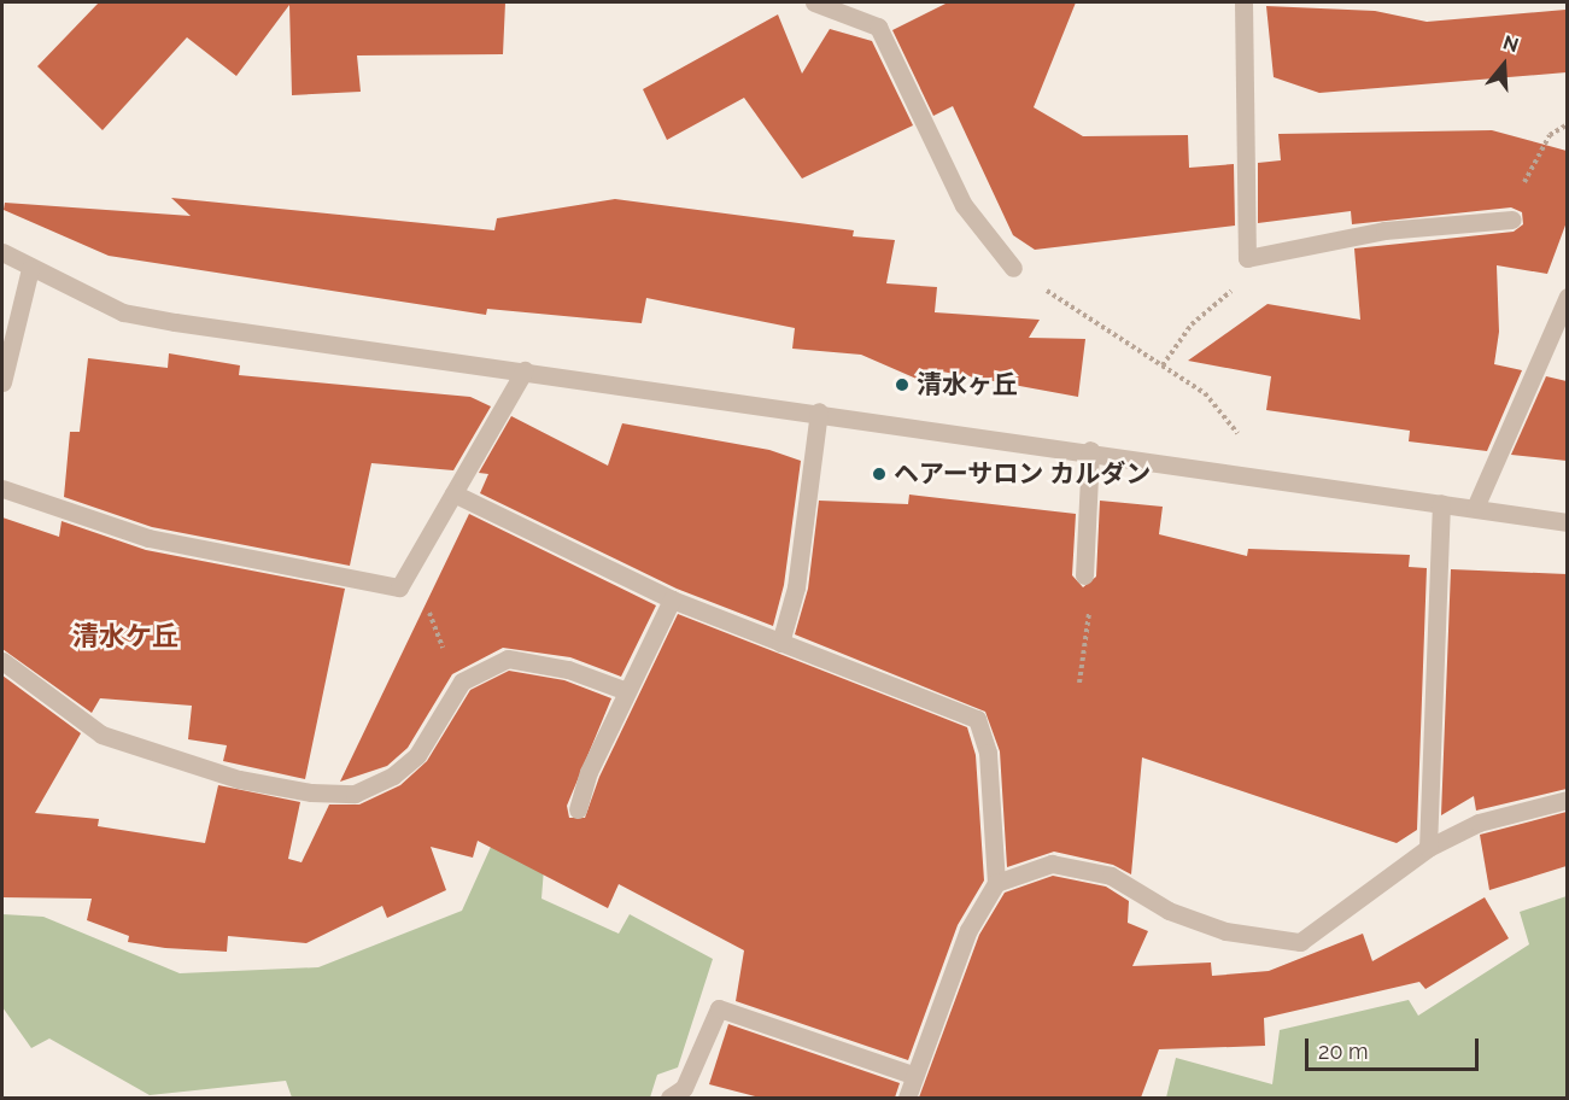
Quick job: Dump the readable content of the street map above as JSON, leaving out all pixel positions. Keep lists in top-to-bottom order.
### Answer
{
  "districts": ["清水ケ丘"],
  "places": ["清水ヶ丘", "ヘアーサロン カルダン"],
  "scale_bar": "20 m",
  "north": "top"
}
